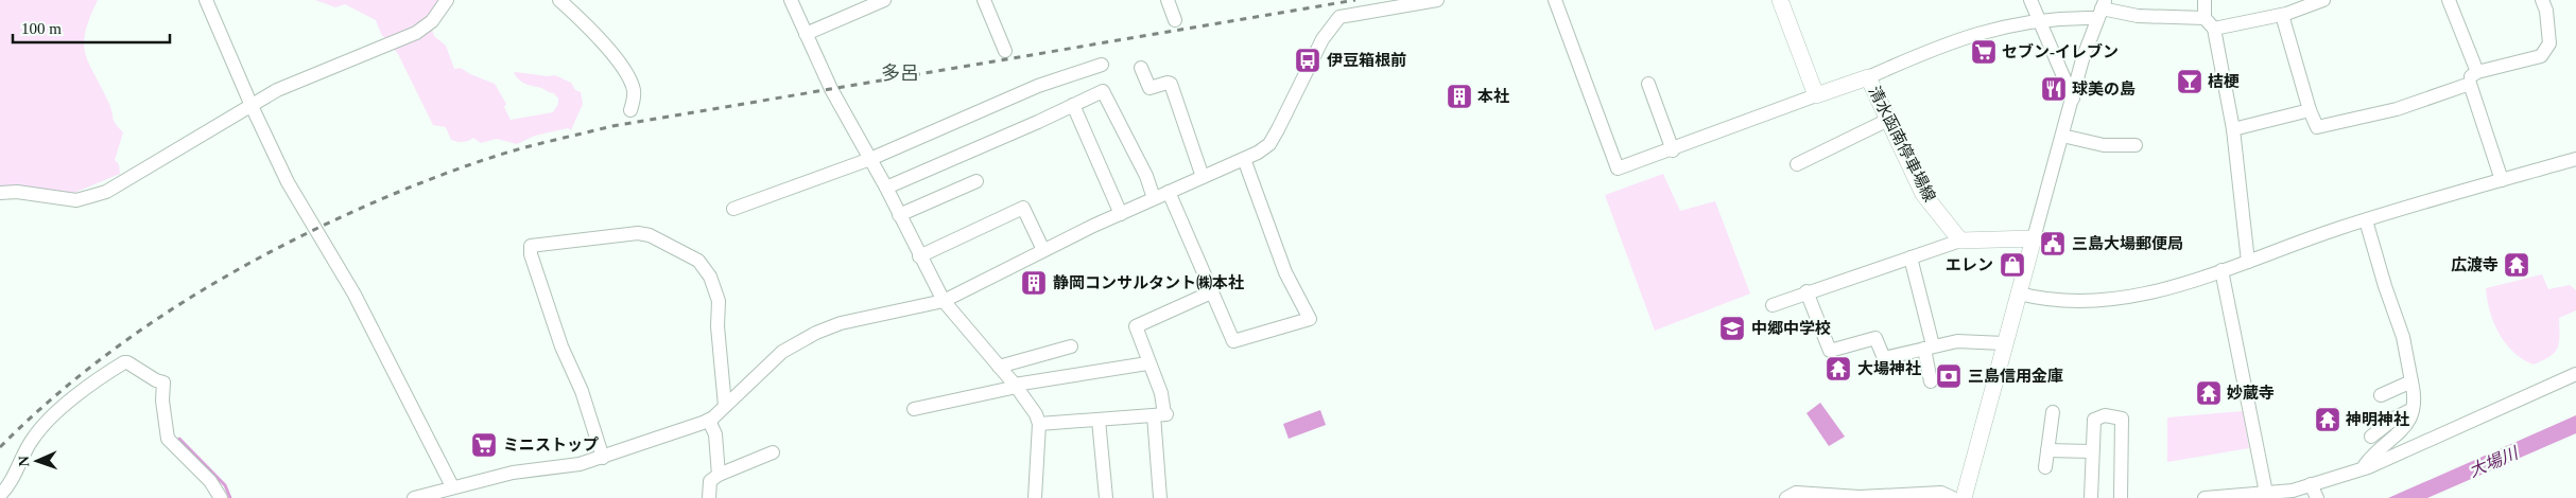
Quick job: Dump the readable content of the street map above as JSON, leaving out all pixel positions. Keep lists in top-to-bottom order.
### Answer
{
  "streets": {
    "main road": ["清水函南停車場線"]
  },
  "districts": ["多呂"],
  "water": ["大場川"],
  "places": {
    "supermarket": ["セブン-イレブン", "ミニストップ"],
    "bus stop": ["伊豆箱根前"],
    "bar": ["桔梗"],
    "restaurant": ["球美の島"],
    "building": ["本社", "静岡コンサルタント㈱本社"],
    "public building": ["三島大場郵便局"],
    "shop": ["エレン"],
    "temple": [
      "広渡寺",
      "大場神社",
      "妙蔵寺",
      "神明神社"
    ],
    "school or university": ["中郷中学校"],
    "bank": ["三島信用金庫"]
  },
  "scale_bar": "100 m",
  "north": "left"
}
